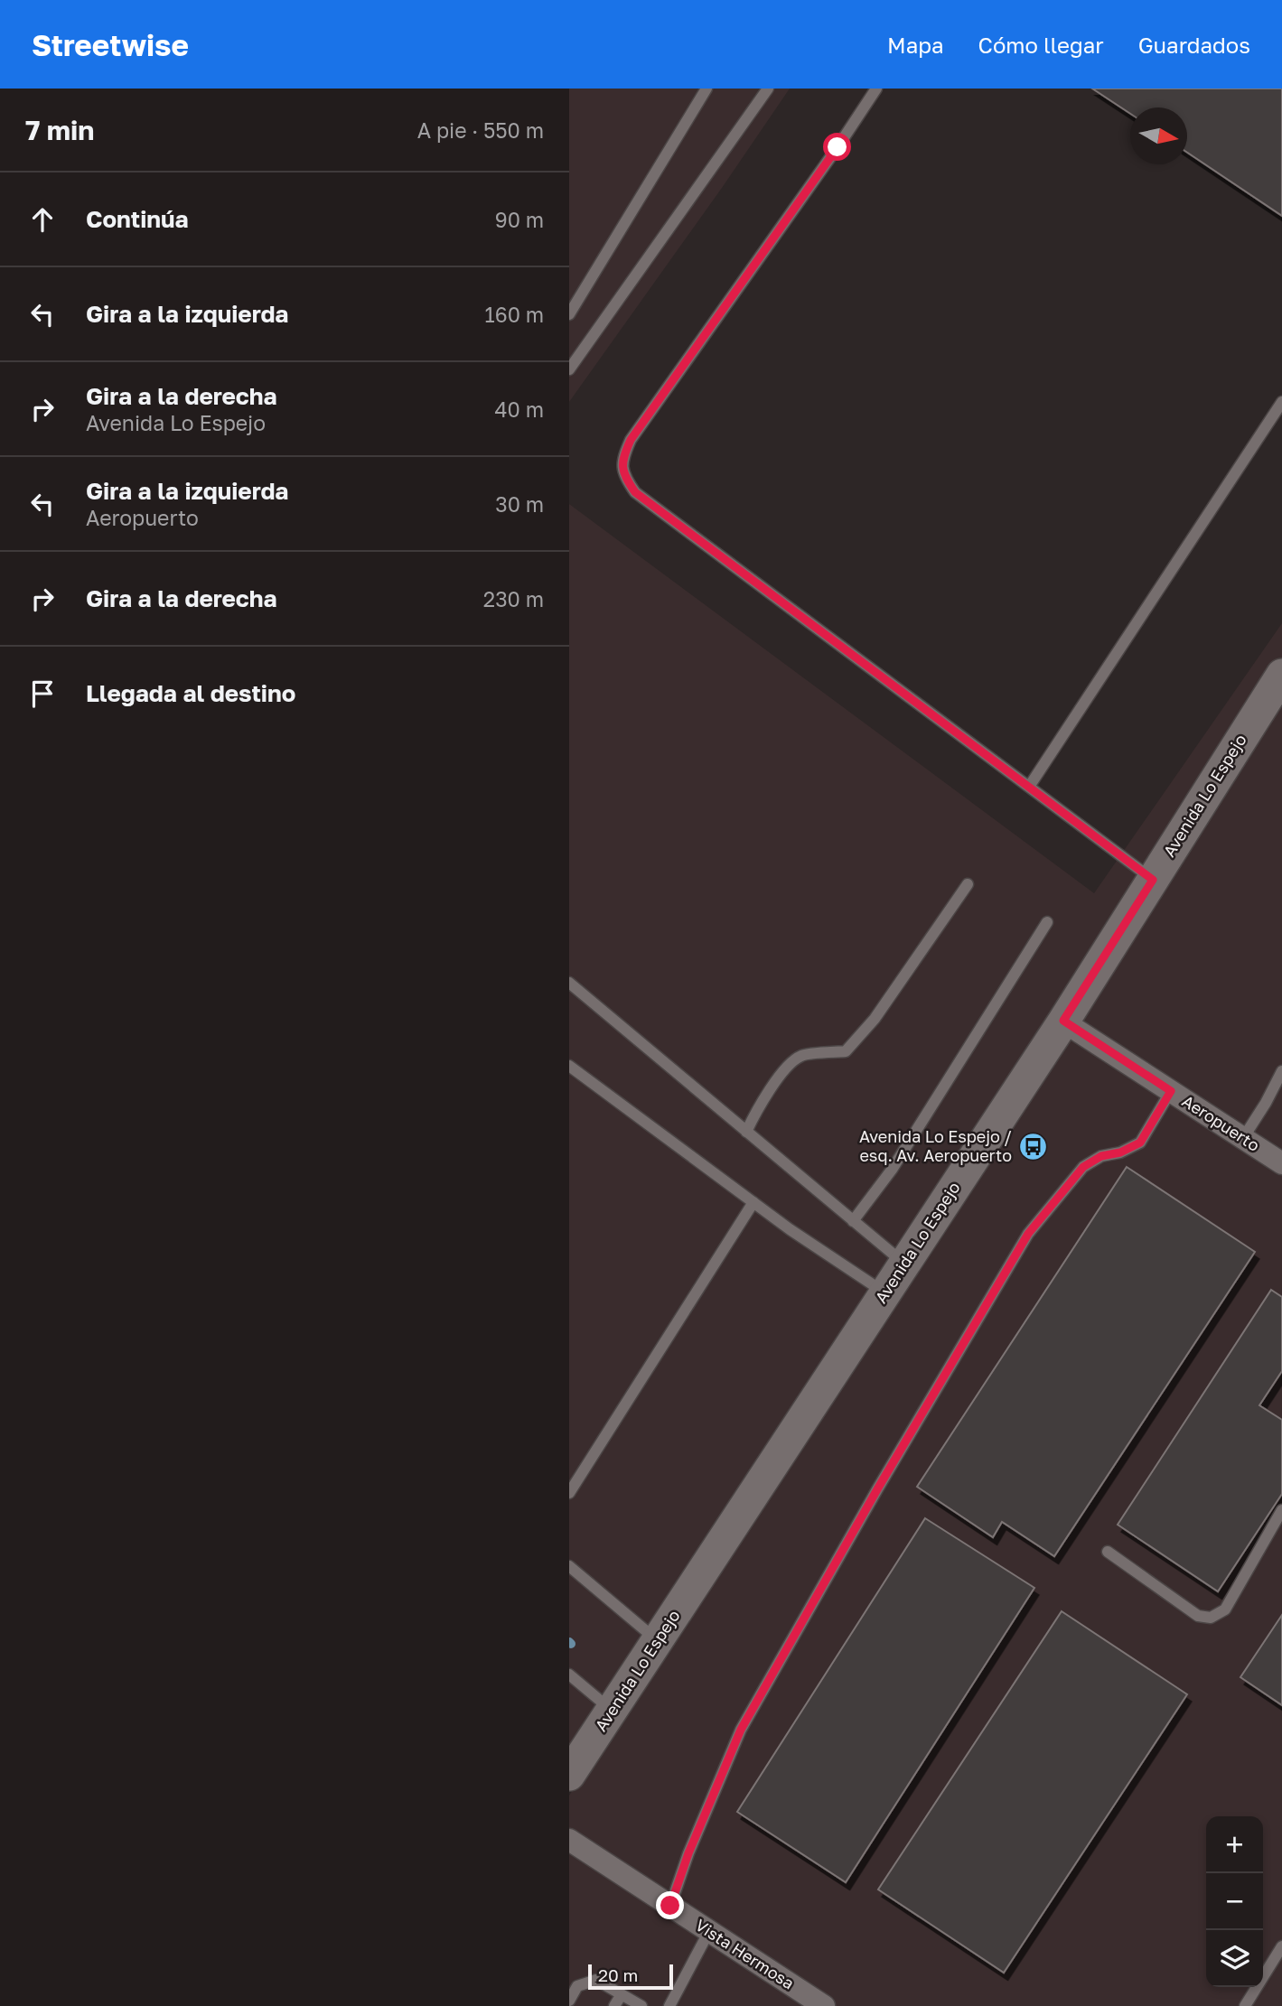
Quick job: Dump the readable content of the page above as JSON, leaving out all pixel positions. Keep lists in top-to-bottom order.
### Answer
{
  "streets": {
    "main road": ["Avenida Lo Espejo"],
    "street": ["Aeropuerto", "Vista Hermosa"]
  },
  "crossings": [
    ["Avenida Lo Espejo", "Aeropuerto"]
  ],
  "places": {
    "bus stop": ["Avenida Lo Espejo / esq. Av. Aeropuerto"]
  },
  "scale_bar": "20 m",
  "north": "right",
  "page": {
    "header": "Streetwise",
    "nav": ["Mapa", "Cómo llegar", "Guardados"],
    "heading": ["7 min", "A pie · 550 m"],
    "list": [
      ["Continúa", "90 m"],
      ["Gira a la izquierda", "160 m"],
      ["Gira a la derecha", "Avenida Lo Espejo", "40 m"],
      ["Gira a la izquierda", "Aeropuerto", "30 m"],
      ["Gira a la derecha", "230 m"],
      "Llegada al destino"
    ],
    "map_buttons": ["+", "−"],
    "scale": "20 m"
  }
}
